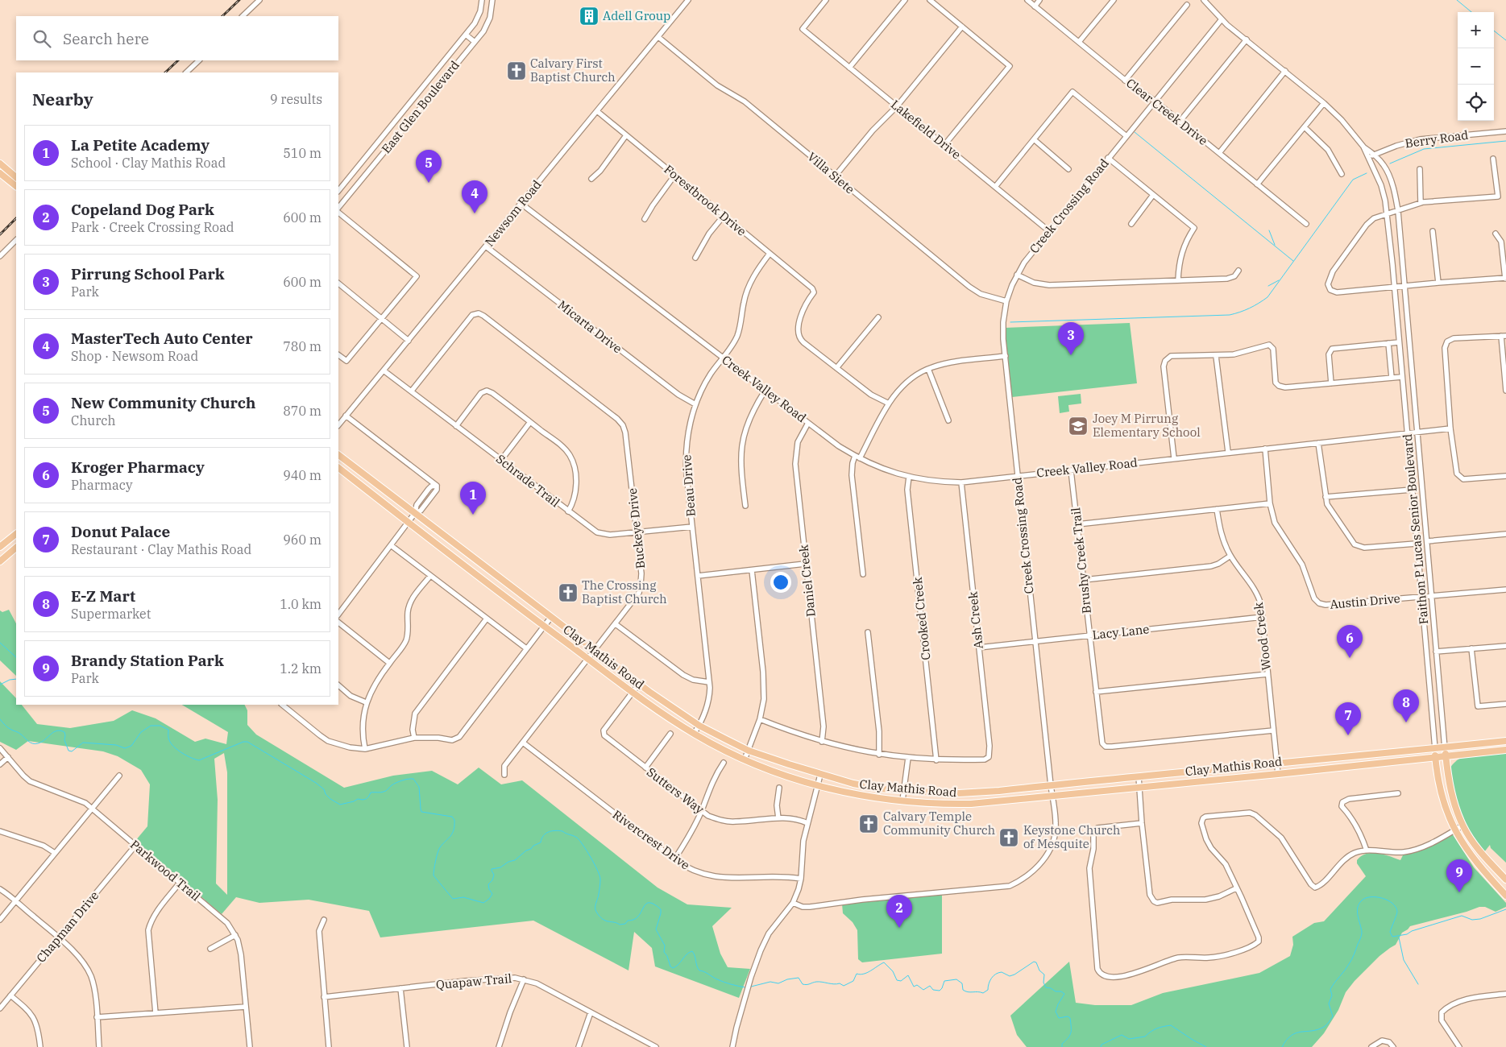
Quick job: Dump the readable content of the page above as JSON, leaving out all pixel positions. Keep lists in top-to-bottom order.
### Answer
{
  "streets": {
    "main road": ["Faithon P Lucas Senior Boulevard", "Clay Mathis Road"],
    "street": [
      "East Glen Boulevard",
      "Clear Creek Drive",
      "Lakefield Drive",
      "Berry Road",
      "Villa Siete",
      "Forestbrook Drive",
      "Creek Crossing Road",
      "Newsom Road",
      "Micarta Drive",
      "Creek Valley Road",
      "Schrade Trail",
      "Beau Drive",
      "Buckeye Drive",
      "Brushy Creek Trail",
      "Daniel Creek",
      "Austin Drive",
      "Crooked Creek",
      "Ash Creek",
      "Lacy Lane",
      "Wood Creek",
      "Sutters Way",
      "Rivercrest Drive",
      "Parkwood Trail",
      "Chapman Drive",
      "Quapaw Trail"
    ]
  },
  "crossings": [
    ["Clear Creek Drive", "Creek Crossing Road"],
    ["Lakefield Drive", "Creek Crossing Road"],
    ["Berry Road", "Faithon P Lucas Senior Boulevard"],
    ["Villa Siete", "Creek Crossing Road"],
    ["Villa Siete", "Newsom Road"],
    ["Forestbrook Drive", "Newsom Road"],
    ["Forestbrook Drive", "Beau Drive"],
    ["Creek Crossing Road", "Creek Valley Road"],
    ["Creek Crossing Road", "Faithon P Lucas Senior Boulevard"],
    ["Creek Crossing Road", "Lacy Lane"],
    ["Creek Crossing Road", "Clay Mathis Road"],
    ["Newsom Road", "Micarta Drive"],
    ["Newsom Road", "Creek Valley Road"],
    ["Newsom Road", "Schrade Trail"],
    ["Micarta Drive", "Beau Drive"],
    ["Creek Valley Road", "Beau Drive"],
    ["Creek Valley Road", "Faithon P Lucas Senior Boulevard"],
    ["Creek Valley Road", "Brushy Creek Trail"],
    ["Creek Valley Road", "Daniel Creek"],
    ["Creek Valley Road", "Austin Drive"],
    ["Creek Valley Road", "Crooked Creek"],
    ["Creek Valley Road", "Ash Creek"],
    ["Schrade Trail", "Beau Drive"],
    ["Schrade Trail", "Buckeye Drive"],
    ["Beau Drive", "Clay Mathis Road"],
    ["Buckeye Drive", "Clay Mathis Road"],
    ["Buckeye Drive", "Rivercrest Drive"],
    ["Faithon P Lucas Senior Boulevard", "Austin Drive"],
    ["Faithon P Lucas Senior Boulevard", "Clay Mathis Road"],
    ["Brushy Creek Trail", "Lacy Lane"],
    ["Brushy Creek Trail", "Wood Creek"],
    ["Crooked Creek", "Ash Creek"],
    ["Ash Creek", "Lacy Lane"],
    ["Lacy Lane", "Wood Creek"],
    ["Wood Creek", "Clay Mathis Road"],
    ["Clay Mathis Road", "Sutters Way"],
    ["Parkwood Trail", "Chapman Drive"]
  ],
  "places": {
    "building": ["Adell Group"],
    "church": [
      "Calvary First Baptist Church",
      "The Crossing Baptist Church",
      "Calvary Temple Community Church",
      "Keystone Church of Mesquite"
    ],
    "school or university": ["Joey M Pirrung Elementary School"]
  },
  "page": {
    "map_buttons": ["+", "−"],
    "search": "Search here",
    "heading": ["Nearby", "9 results"],
    "list": [
      {
        "mark": "1",
        "name": "La Petite Academy",
        "note": "School · Clay Mathis Road",
        "value": "510 m"
      },
      {
        "mark": "2",
        "name": "Copeland Dog Park",
        "note": "Park · Creek Crossing Road",
        "value": "600 m"
      },
      {
        "mark": "3",
        "name": "Pirrung School Park",
        "note": "Park",
        "value": "600 m"
      },
      {
        "mark": "4",
        "name": "MasterTech Auto Center",
        "note": "Shop · Newsom Road",
        "value": "780 m"
      },
      {
        "mark": "5",
        "name": "New Community Church",
        "note": "Church",
        "value": "870 m"
      },
      {
        "mark": "6",
        "name": "Kroger Pharmacy",
        "note": "Pharmacy",
        "value": "940 m"
      },
      {
        "mark": "7",
        "name": "Donut Palace",
        "note": "Restaurant · Clay Mathis Road",
        "value": "960 m"
      },
      {
        "mark": "8",
        "name": "E-Z Mart",
        "note": "Supermarket",
        "value": "1.0 km"
      },
      {
        "mark": "9",
        "name": "Brandy Station Park",
        "note": "Park",
        "value": "1.2 km"
      }
    ],
    "pins": [
      "5",
      "4",
      "3",
      "1",
      "6",
      "8",
      "7",
      "9",
      "2"
    ]
  }
}
